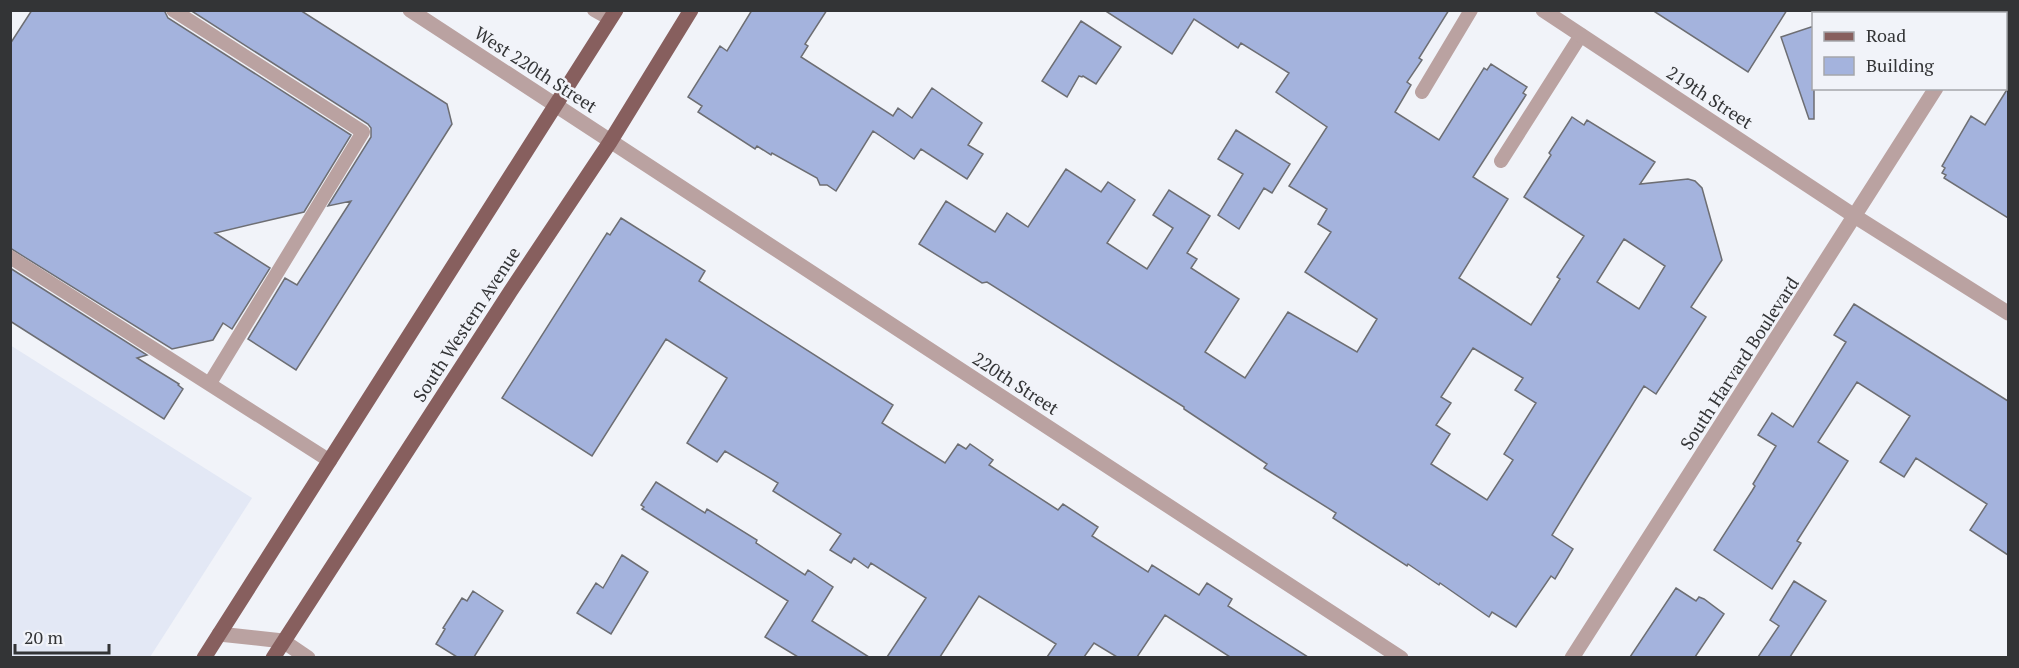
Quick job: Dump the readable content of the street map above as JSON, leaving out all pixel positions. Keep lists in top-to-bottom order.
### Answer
{
  "streets": {
    "main road": ["South Western Avenue"],
    "street": [
      "West 220th Street",
      "219th Street",
      "South Harvard Boulevard",
      "220th Street"
    ]
  },
  "crossings": [
    ["West 220th Street", "South Western Avenue"],
    ["West 220th Street", "220th Street"],
    ["219th Street", "South Harvard Boulevard"],
    ["South Western Avenue", "220th Street"]
  ],
  "legend": ["Road", "Building"],
  "scale_bar": "20 m"
}
